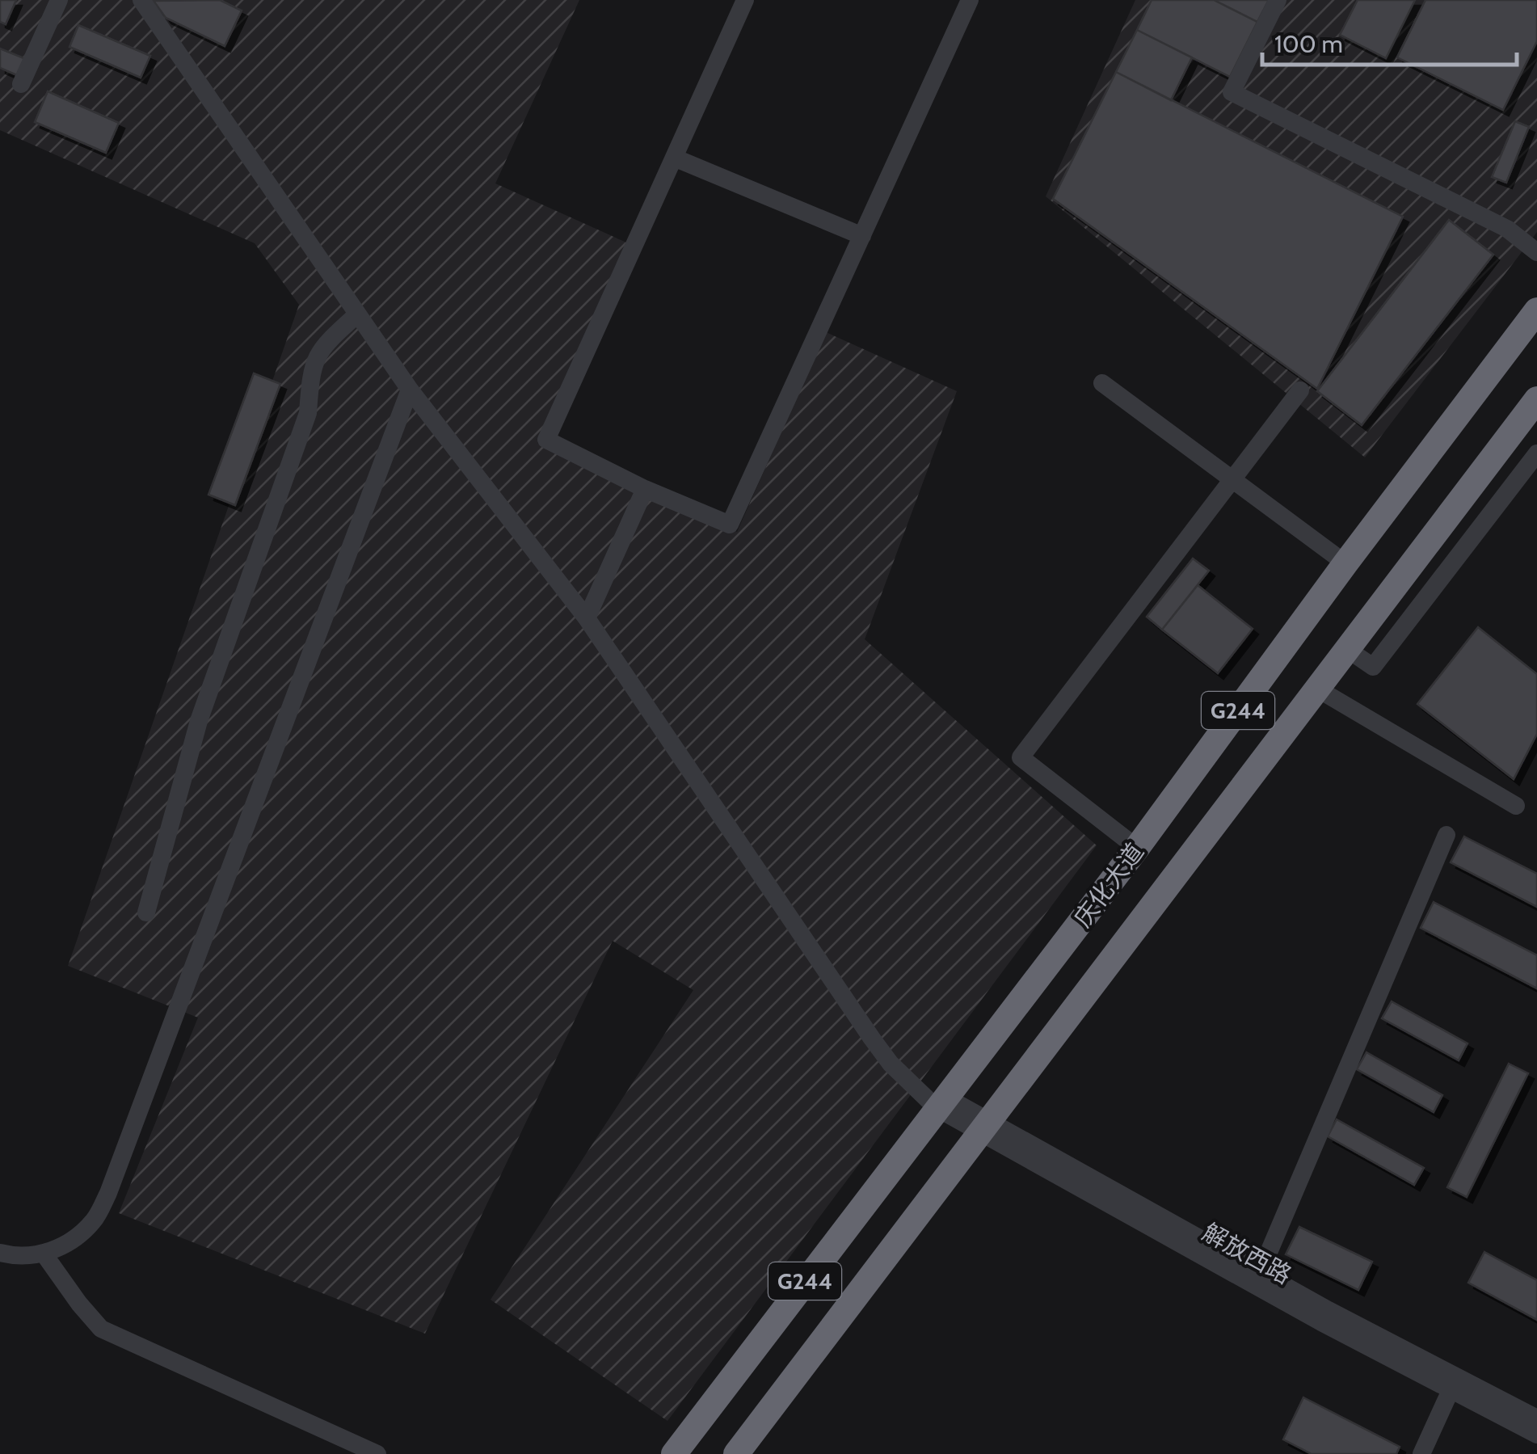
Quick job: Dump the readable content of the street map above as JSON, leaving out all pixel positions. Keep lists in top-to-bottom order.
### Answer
{
  "streets": {
    "highway": ["G244", "庆化大道"],
    "street": ["解放西路"]
  },
  "crossings": [
    ["庆化大道", "解放西路"]
  ],
  "scale_bar": "100 m"
}
